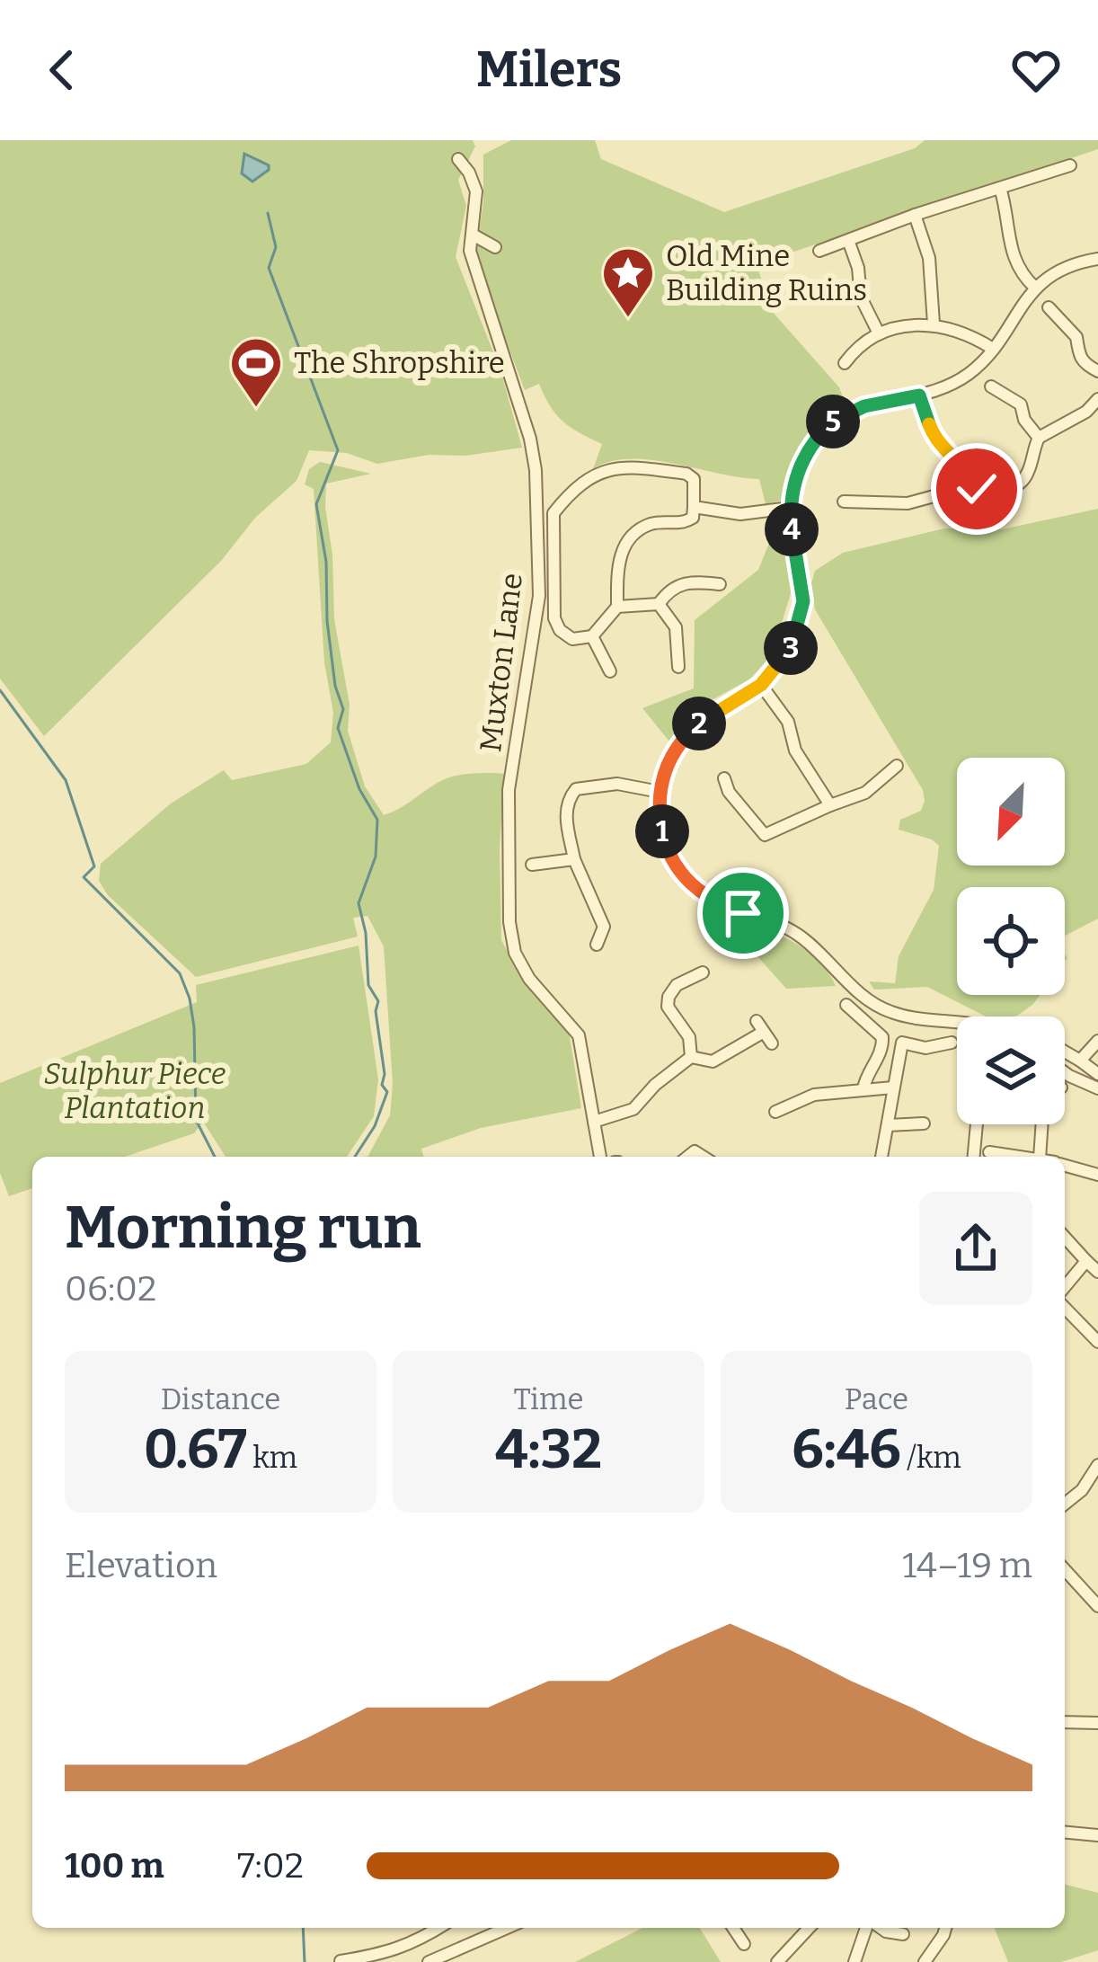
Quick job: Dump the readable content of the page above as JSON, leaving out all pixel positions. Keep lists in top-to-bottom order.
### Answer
{
  "streets": {
    "street": ["Muxton Lane"]
  },
  "parks": ["Sulphur Piece Plantation"],
  "places": {
    "place": ["Old Mine Building Ruins"],
    "sports": ["The Shropshire"]
  },
  "north": "bottom left",
  "page": {
    "header": "Milers",
    "pins": [
      "5",
      "4",
      "3",
      "2",
      "1"
    ],
    "heading": ["Morning run", "06:02"],
    "stats": [
      ["Distance", "0.67 km"],
      ["Time", "4:32"],
      ["Pace", "6:46 /km"]
    ],
    "chart": ["Elevation", "14–19 m"],
    "list": [
      {
        "name": "100 m",
        "note": "7:02"
      }
    ]
  }
}
